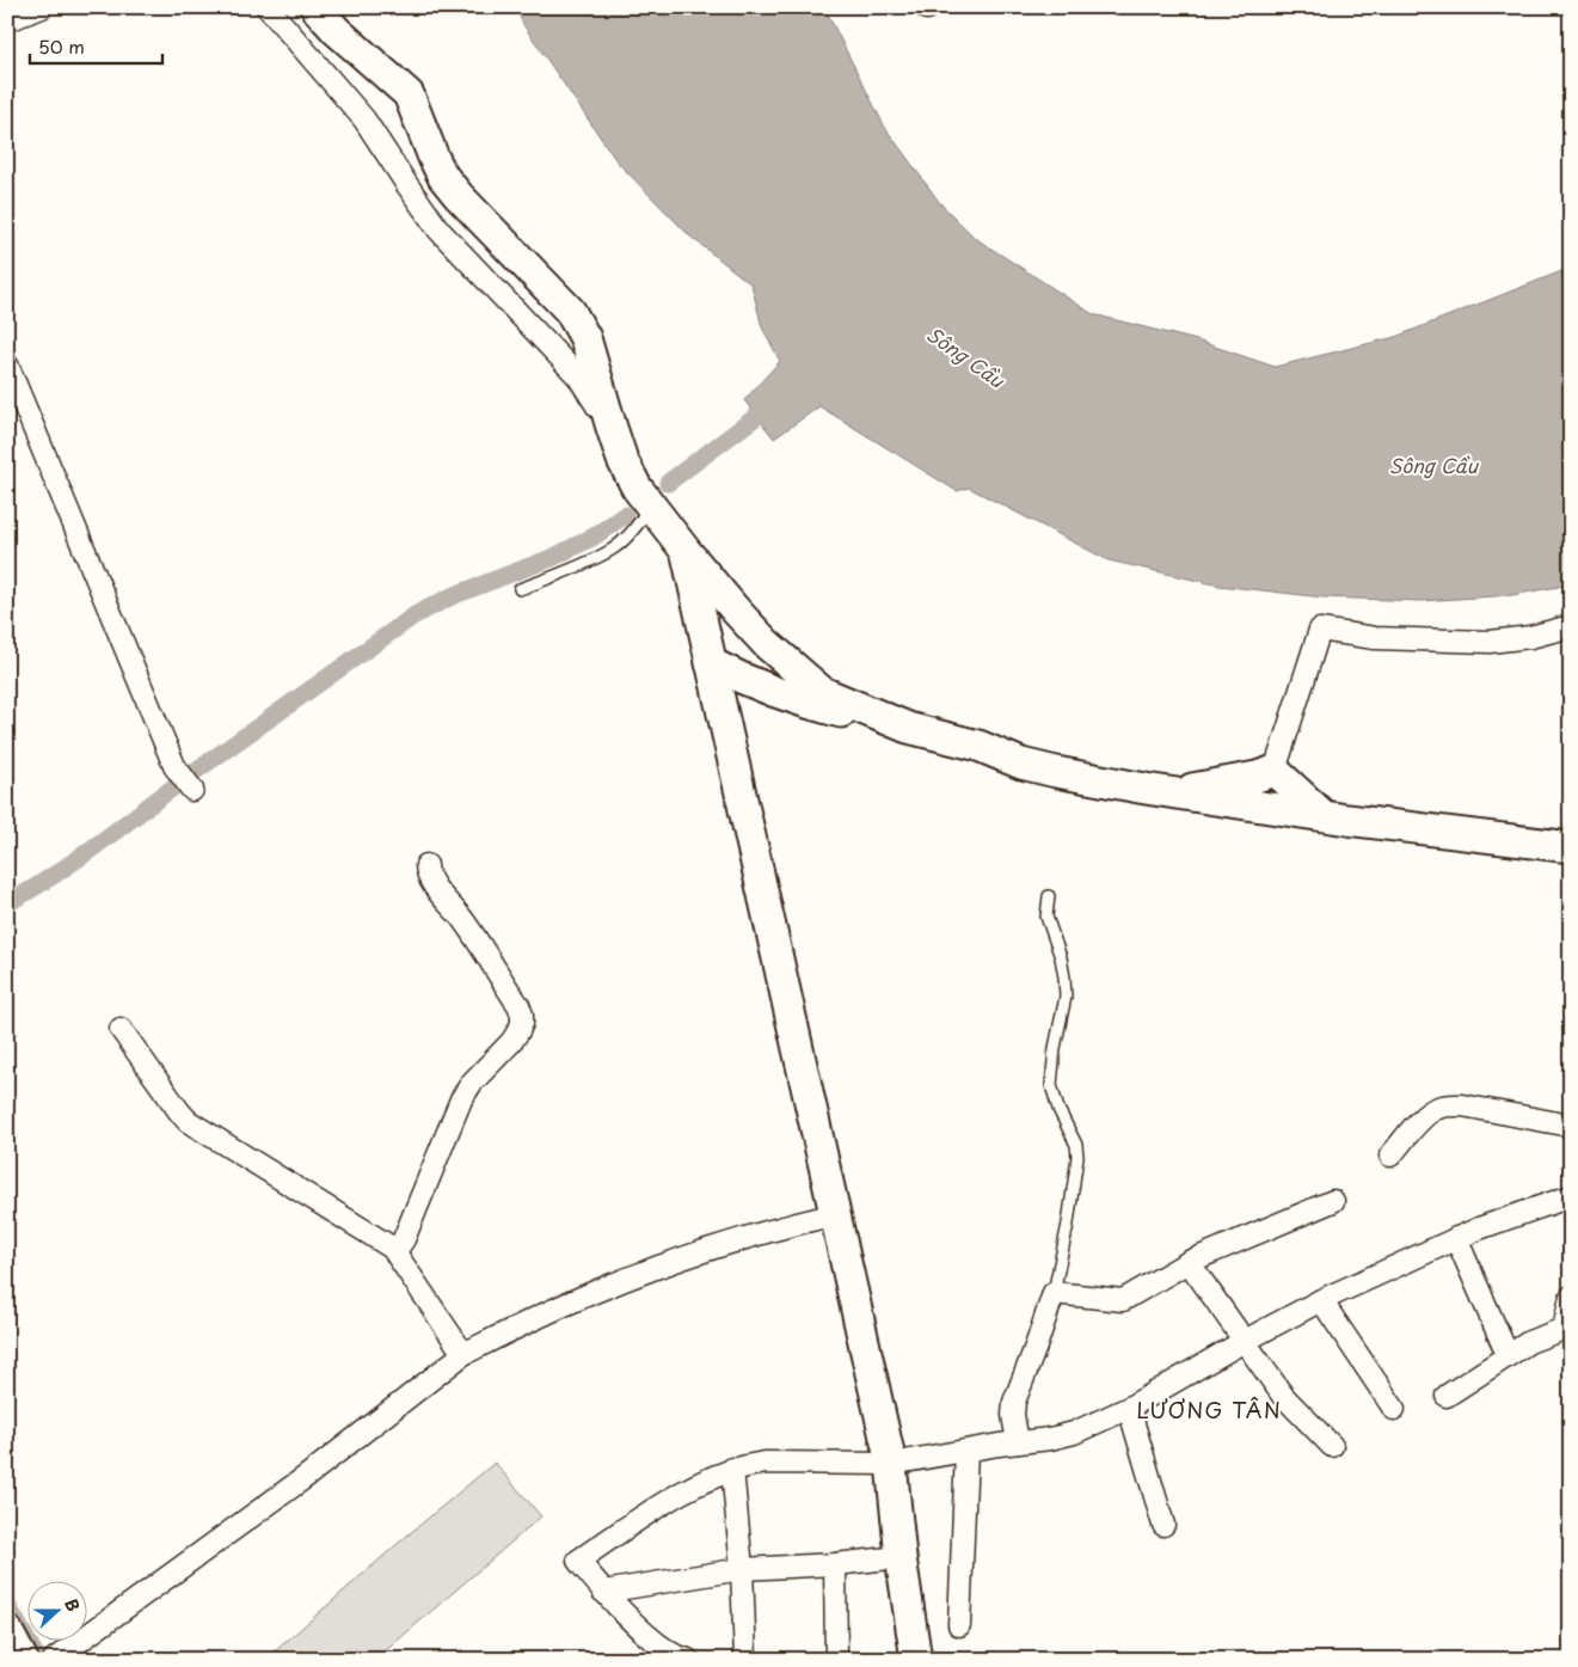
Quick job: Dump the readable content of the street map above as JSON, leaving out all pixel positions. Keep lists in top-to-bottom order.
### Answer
{
  "districts": ["LƯƠNG TÂN"],
  "water": ["Sông Cầu"],
  "scale_bar": "50 m",
  "north": "right"
}
